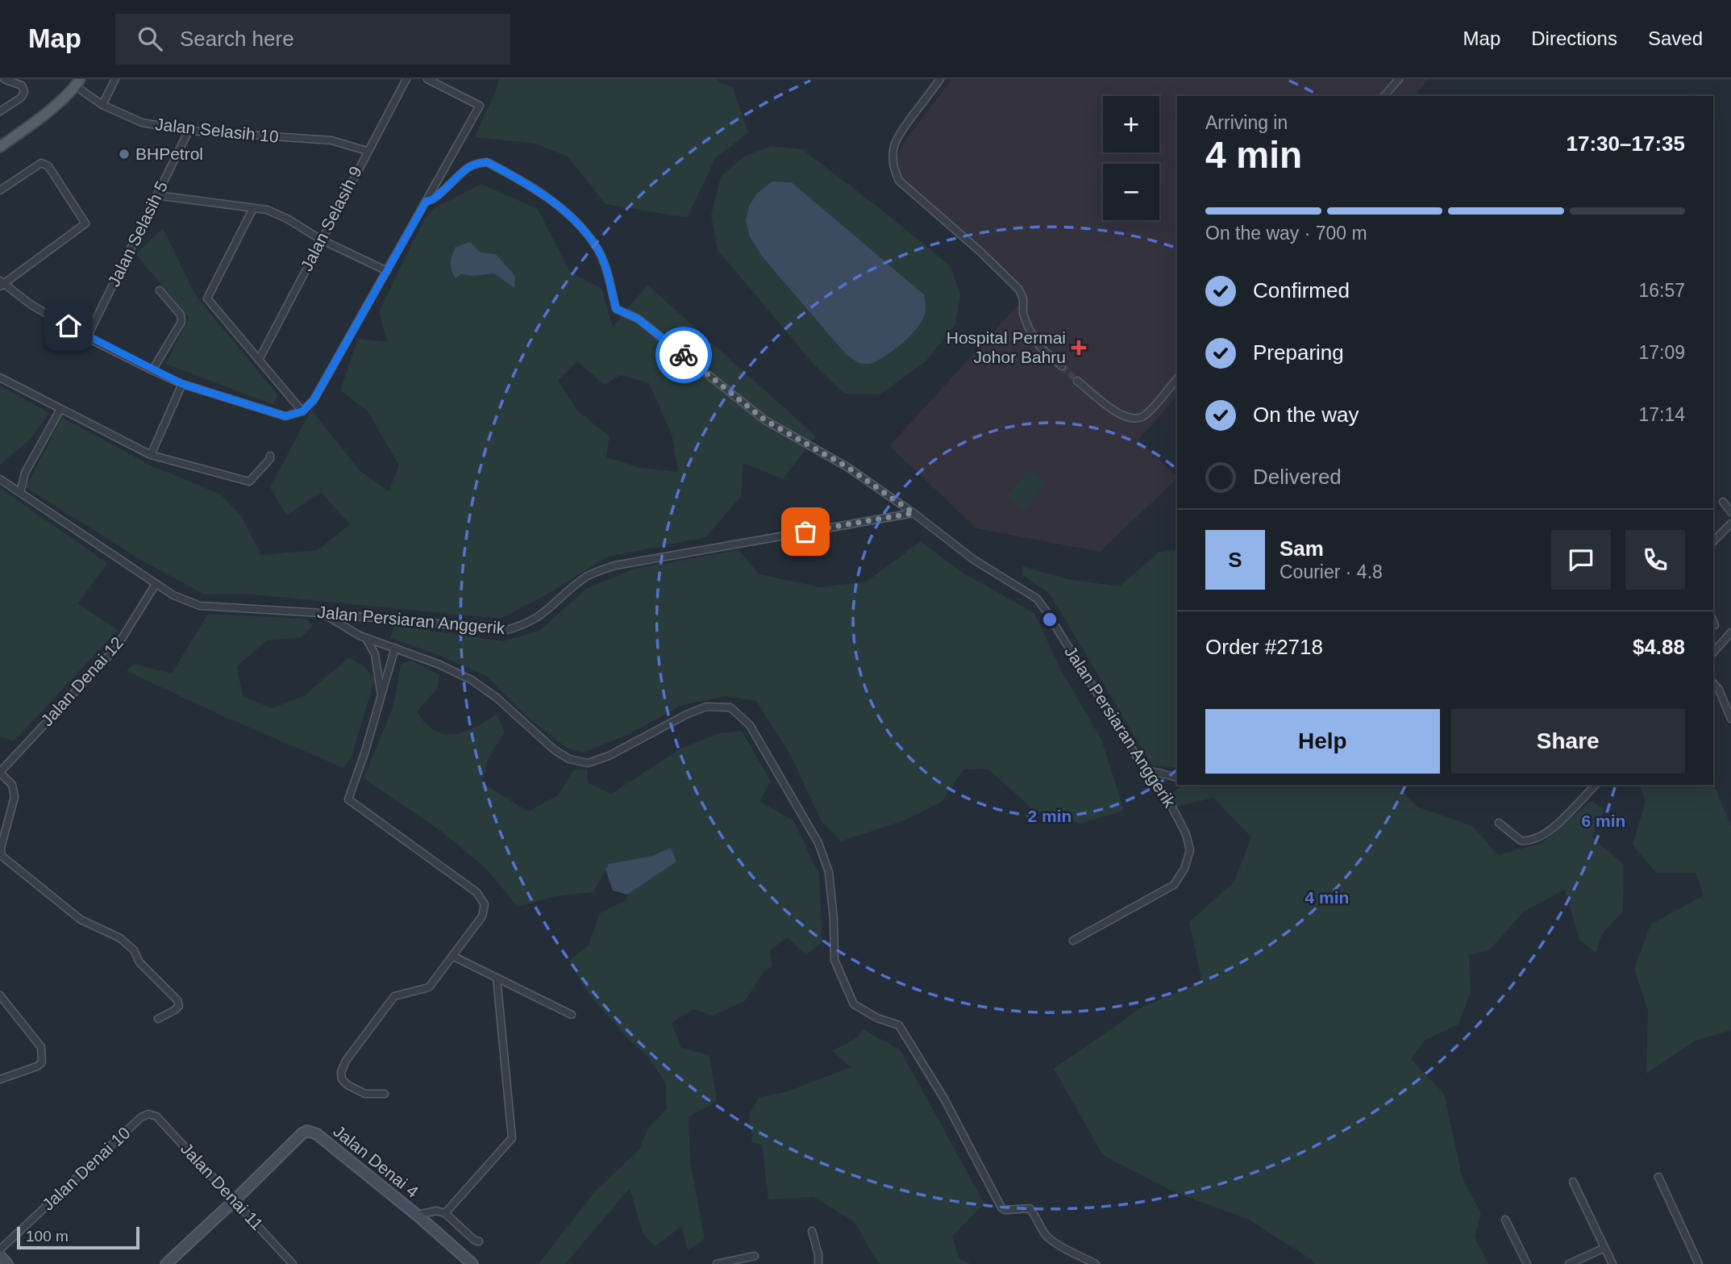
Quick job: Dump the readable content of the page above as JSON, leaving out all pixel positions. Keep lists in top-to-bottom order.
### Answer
{
  "streets": {
    "street": [
      "Jalan Selasih 10",
      "Jalan Selasih 9",
      "Jalan Selasih 5",
      "Jalan Persiaran Anggerik",
      "Jalan Denai 12",
      "Jalan Denai 4",
      "Jalan Denai 10",
      "Jalan Denai 11"
    ]
  },
  "crossings": [
    ["Jalan Selasih 10", "Jalan Selasih 9"],
    ["Jalan Selasih 10", "Jalan Selasih 5"],
    ["Jalan Persiaran Anggerik", "Jalan Denai 12"],
    ["Jalan Denai 4", "Jalan Denai 11"],
    ["Jalan Denai 10", "Jalan Denai 11"]
  ],
  "places": {
    "other": ["BHPetrol"],
    "health": ["Hospital Permai Johor Bahru"]
  },
  "scale_bar": "100 m",
  "page": {
    "header": "Map",
    "search": "Search here",
    "nav": ["Map", "Directions", "Saved"],
    "map_buttons": ["+", "−"],
    "heading": ["4 min", "Arriving in", "17:30–17:35"],
    "panel": [
      "Sam",
      "Courier · 4.8",
      "Order #2718",
      "$4.88"
    ],
    "bar": "On the way · 700 m",
    "list": [
      ["Confirmed", "16:57"],
      ["Preparing", "17:09"],
      ["On the way", "17:14"],
      "Delivered"
    ],
    "round": "S",
    "buttons": ["Help", "Share"],
    "scale": "100 m"
  },
  "rings": ["2 min", "6 min", "4 min"]
}
